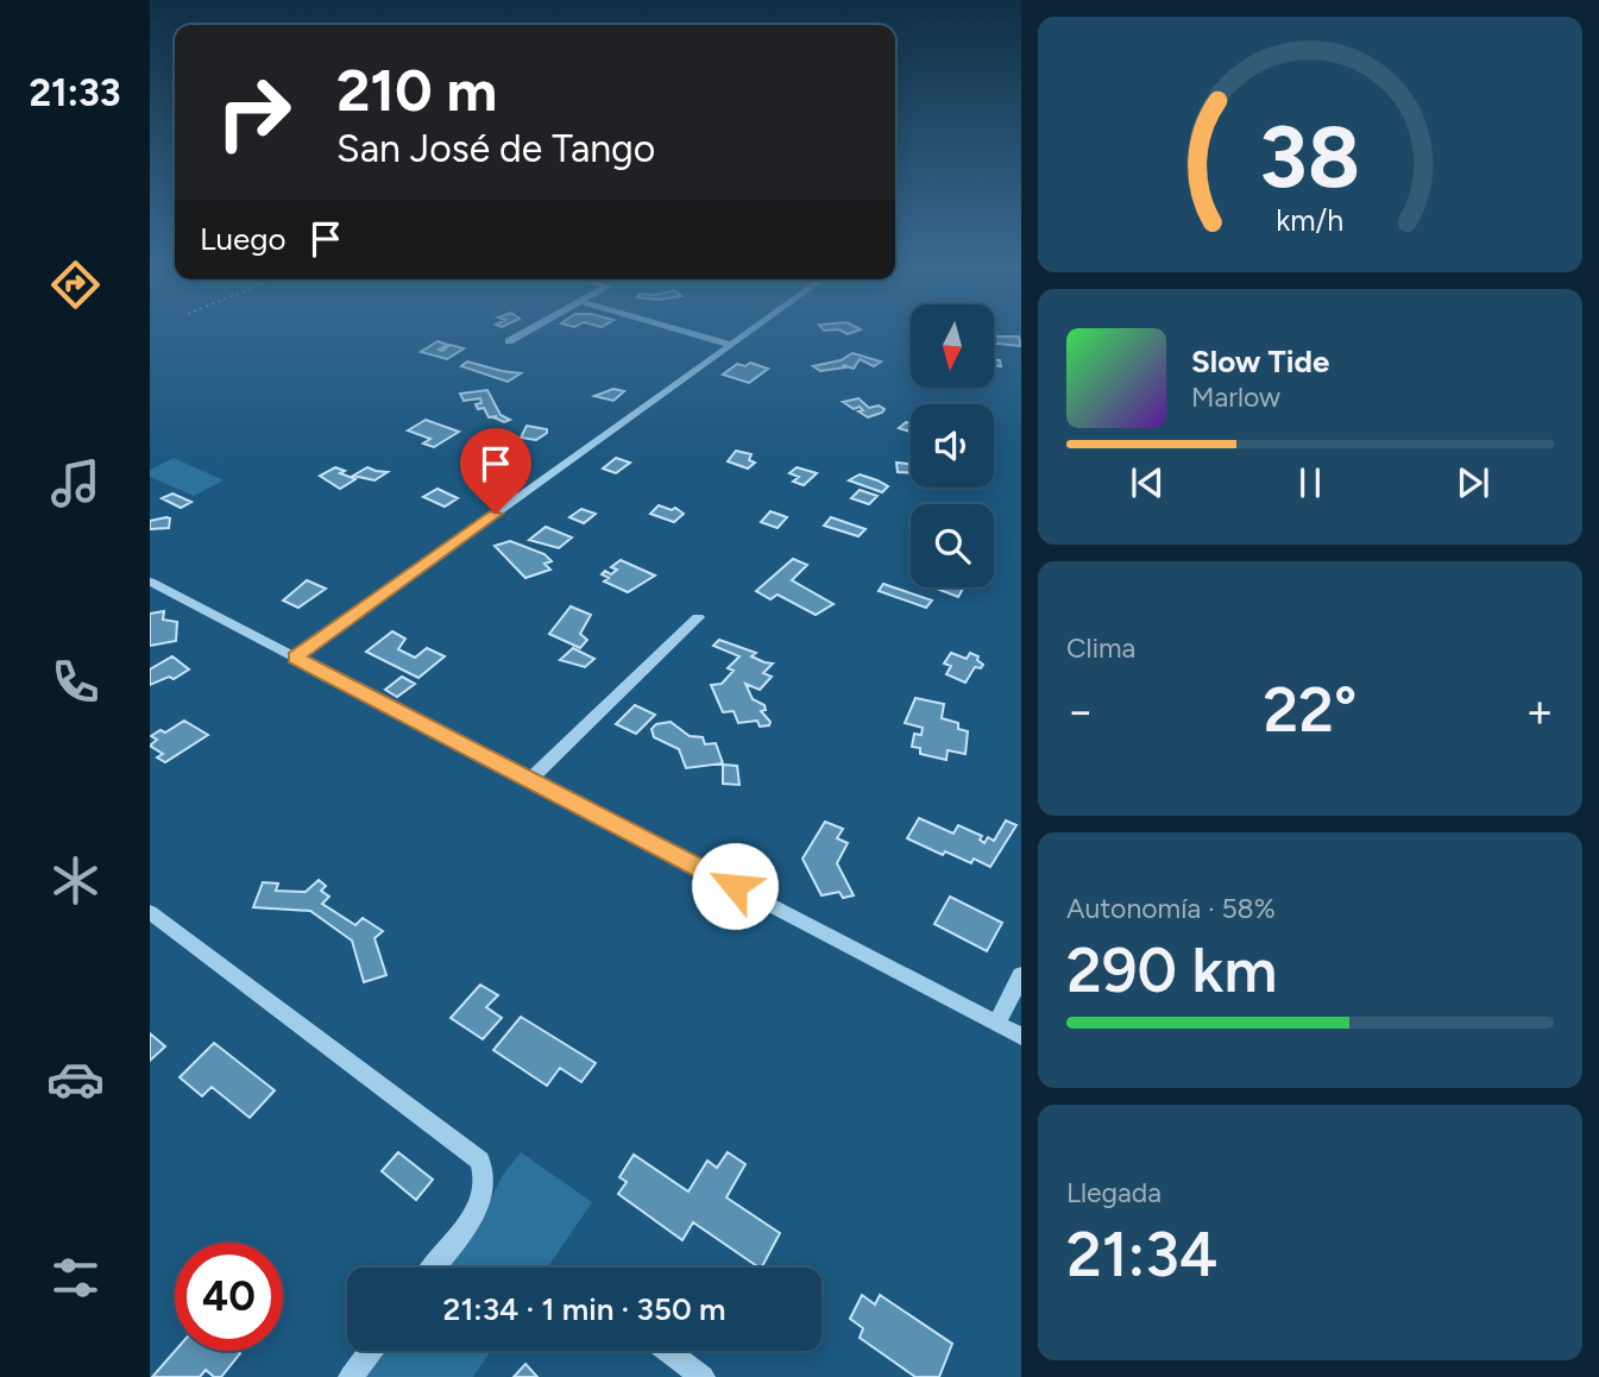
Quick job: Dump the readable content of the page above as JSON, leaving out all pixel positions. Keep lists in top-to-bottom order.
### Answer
{
  "north": "bottom",
  "page": {
    "tabs": "21:33",
    "turn": ["210 m", "San José de Tango"],
    "then": "Luego",
    "song": ["Slow Tide", "Marlow"],
    "tile": [
      "Clima",
      ["Autonomía · 58%", "290 km"],
      ["Llegada", "21:34"]
    ],
    "heat": ["−", "22°", "+"],
    "limit": "40",
    "trip": "21:34 · 1 min · 350 m",
    "gauge": ["38", "km/h"]
  }
}
